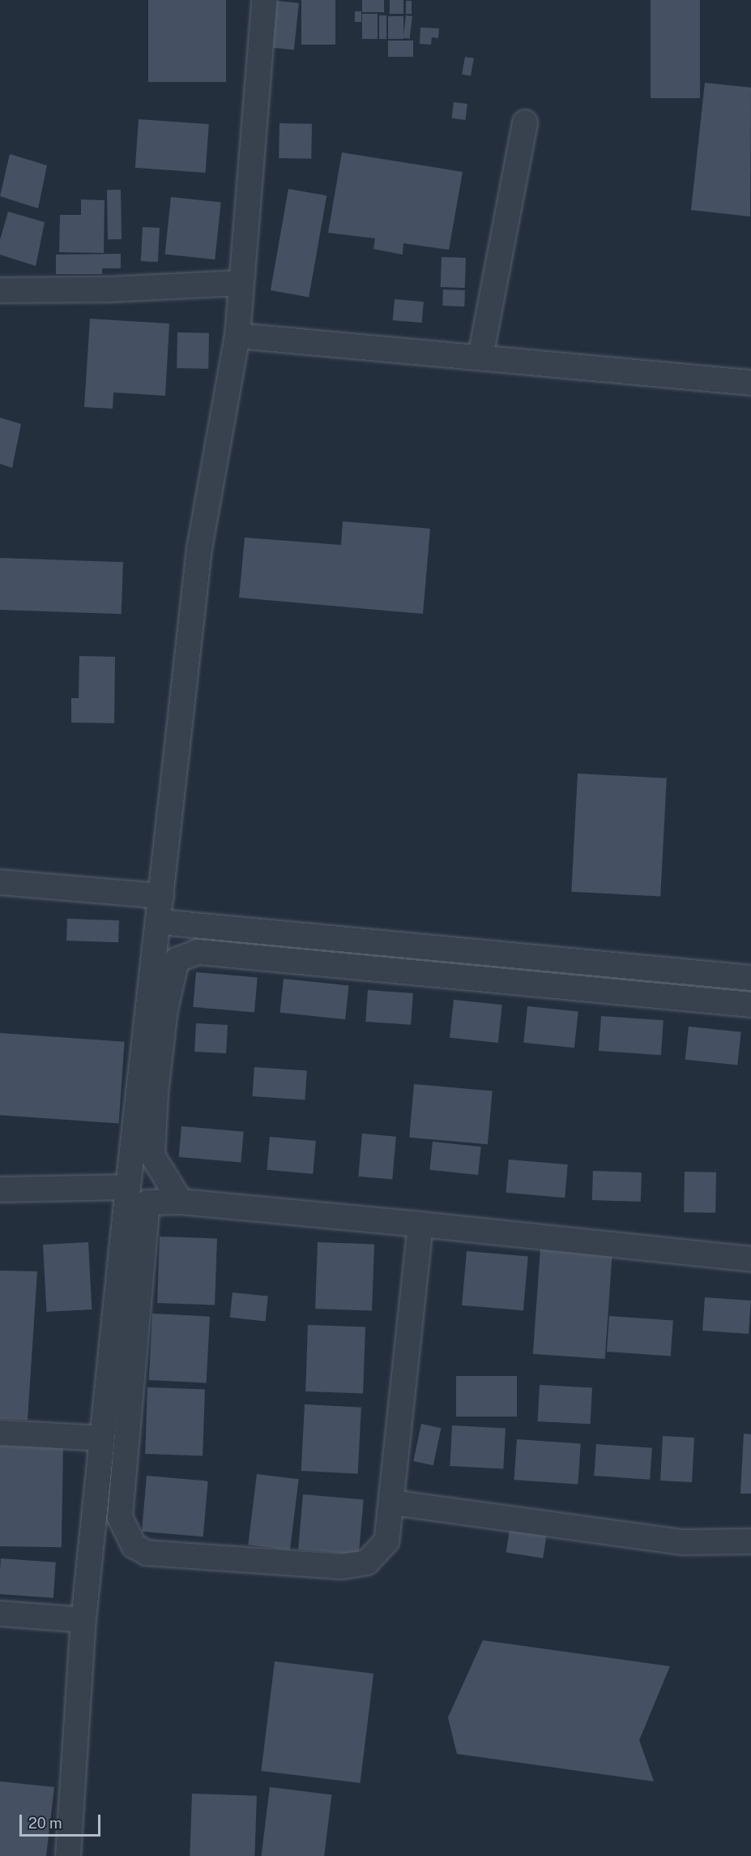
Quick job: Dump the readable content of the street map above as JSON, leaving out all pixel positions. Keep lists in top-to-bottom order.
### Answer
{
  "scale_bar": "20 m"
}
